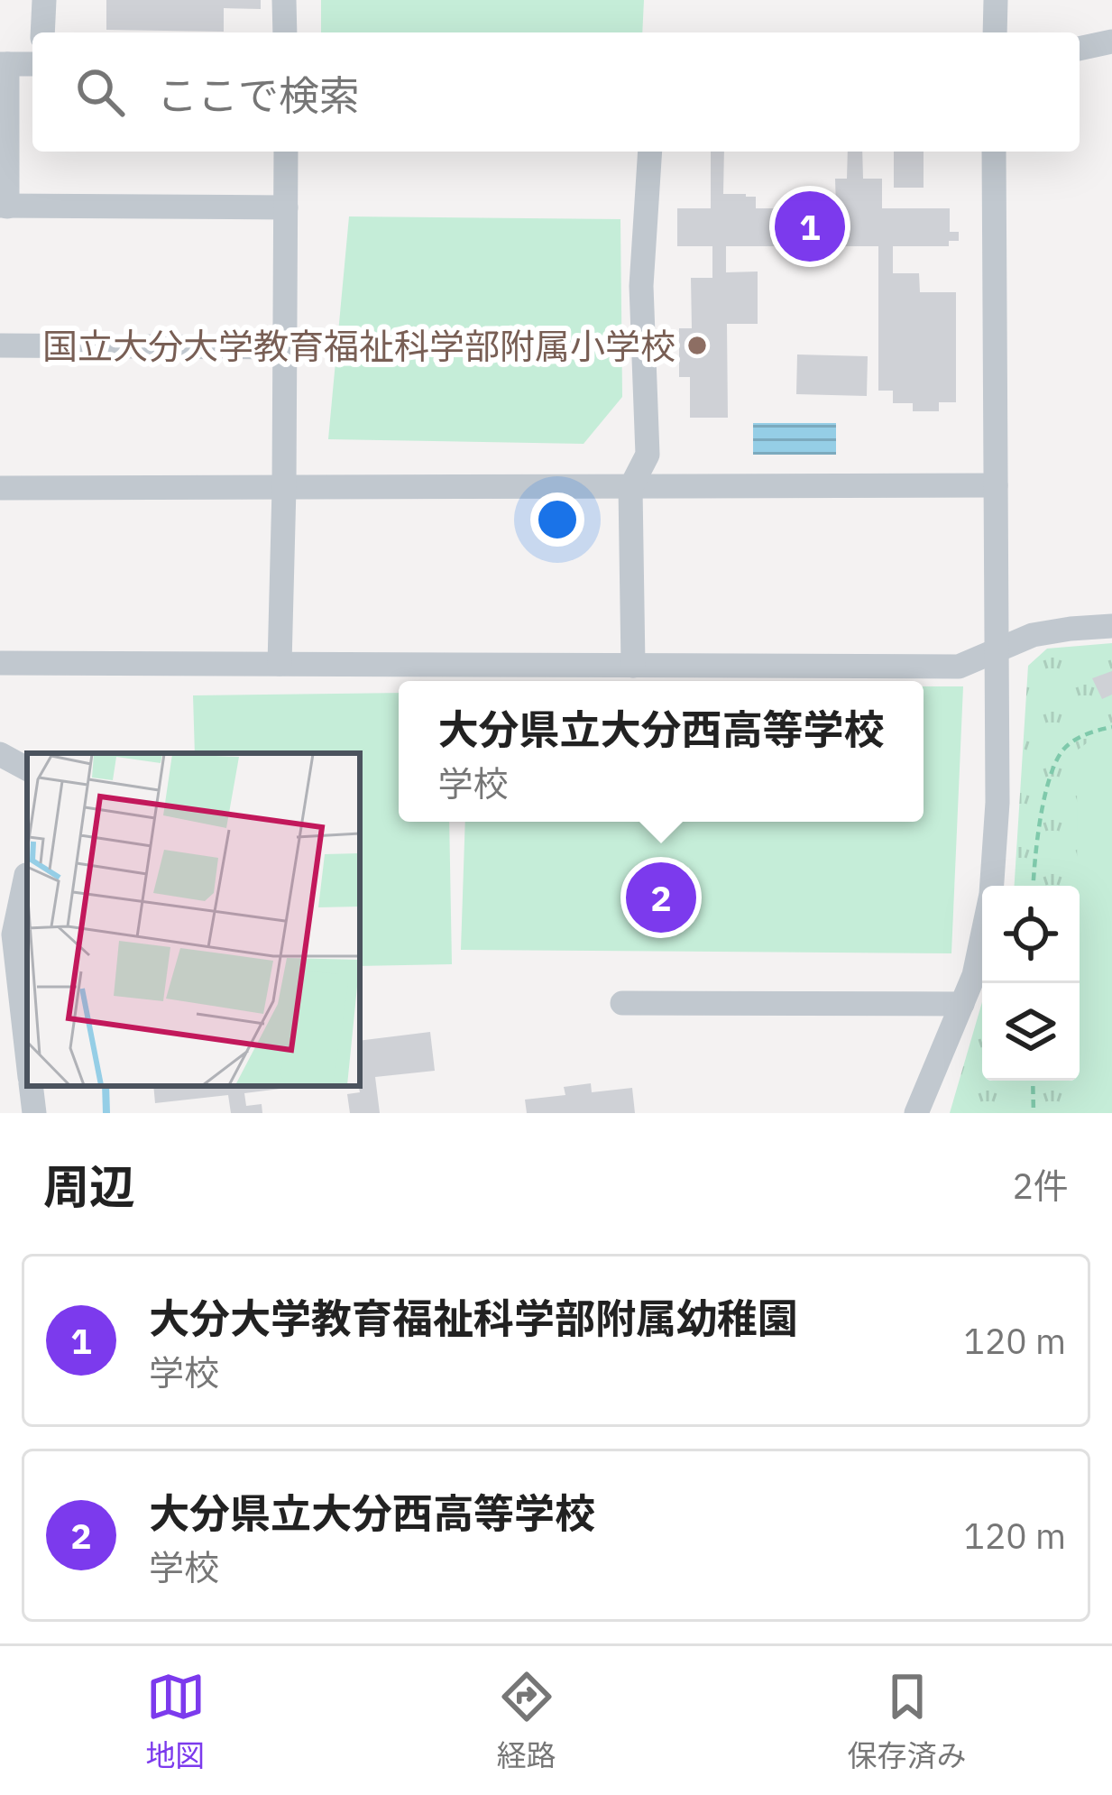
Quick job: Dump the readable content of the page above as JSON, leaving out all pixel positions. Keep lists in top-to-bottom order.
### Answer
{
  "places": ["国立大分大学教育福祉科学部附属小学校"],
  "page": {
    "search": "ここで検索",
    "pins": ["1", "2"],
    "popup": ["大分県立大分西高等学校", "学校"],
    "heading": ["周辺", "2件"],
    "list": [
      {
        "mark": "1",
        "name": "大分大学教育福祉科学部附属幼稚園",
        "note": "学校",
        "value": "120 m"
      },
      {
        "mark": "2",
        "name": "大分県立大分西高等学校",
        "note": "学校",
        "value": "120 m"
      }
    ],
    "nav": ["地図", "経路", "保存済み"]
  }
}
